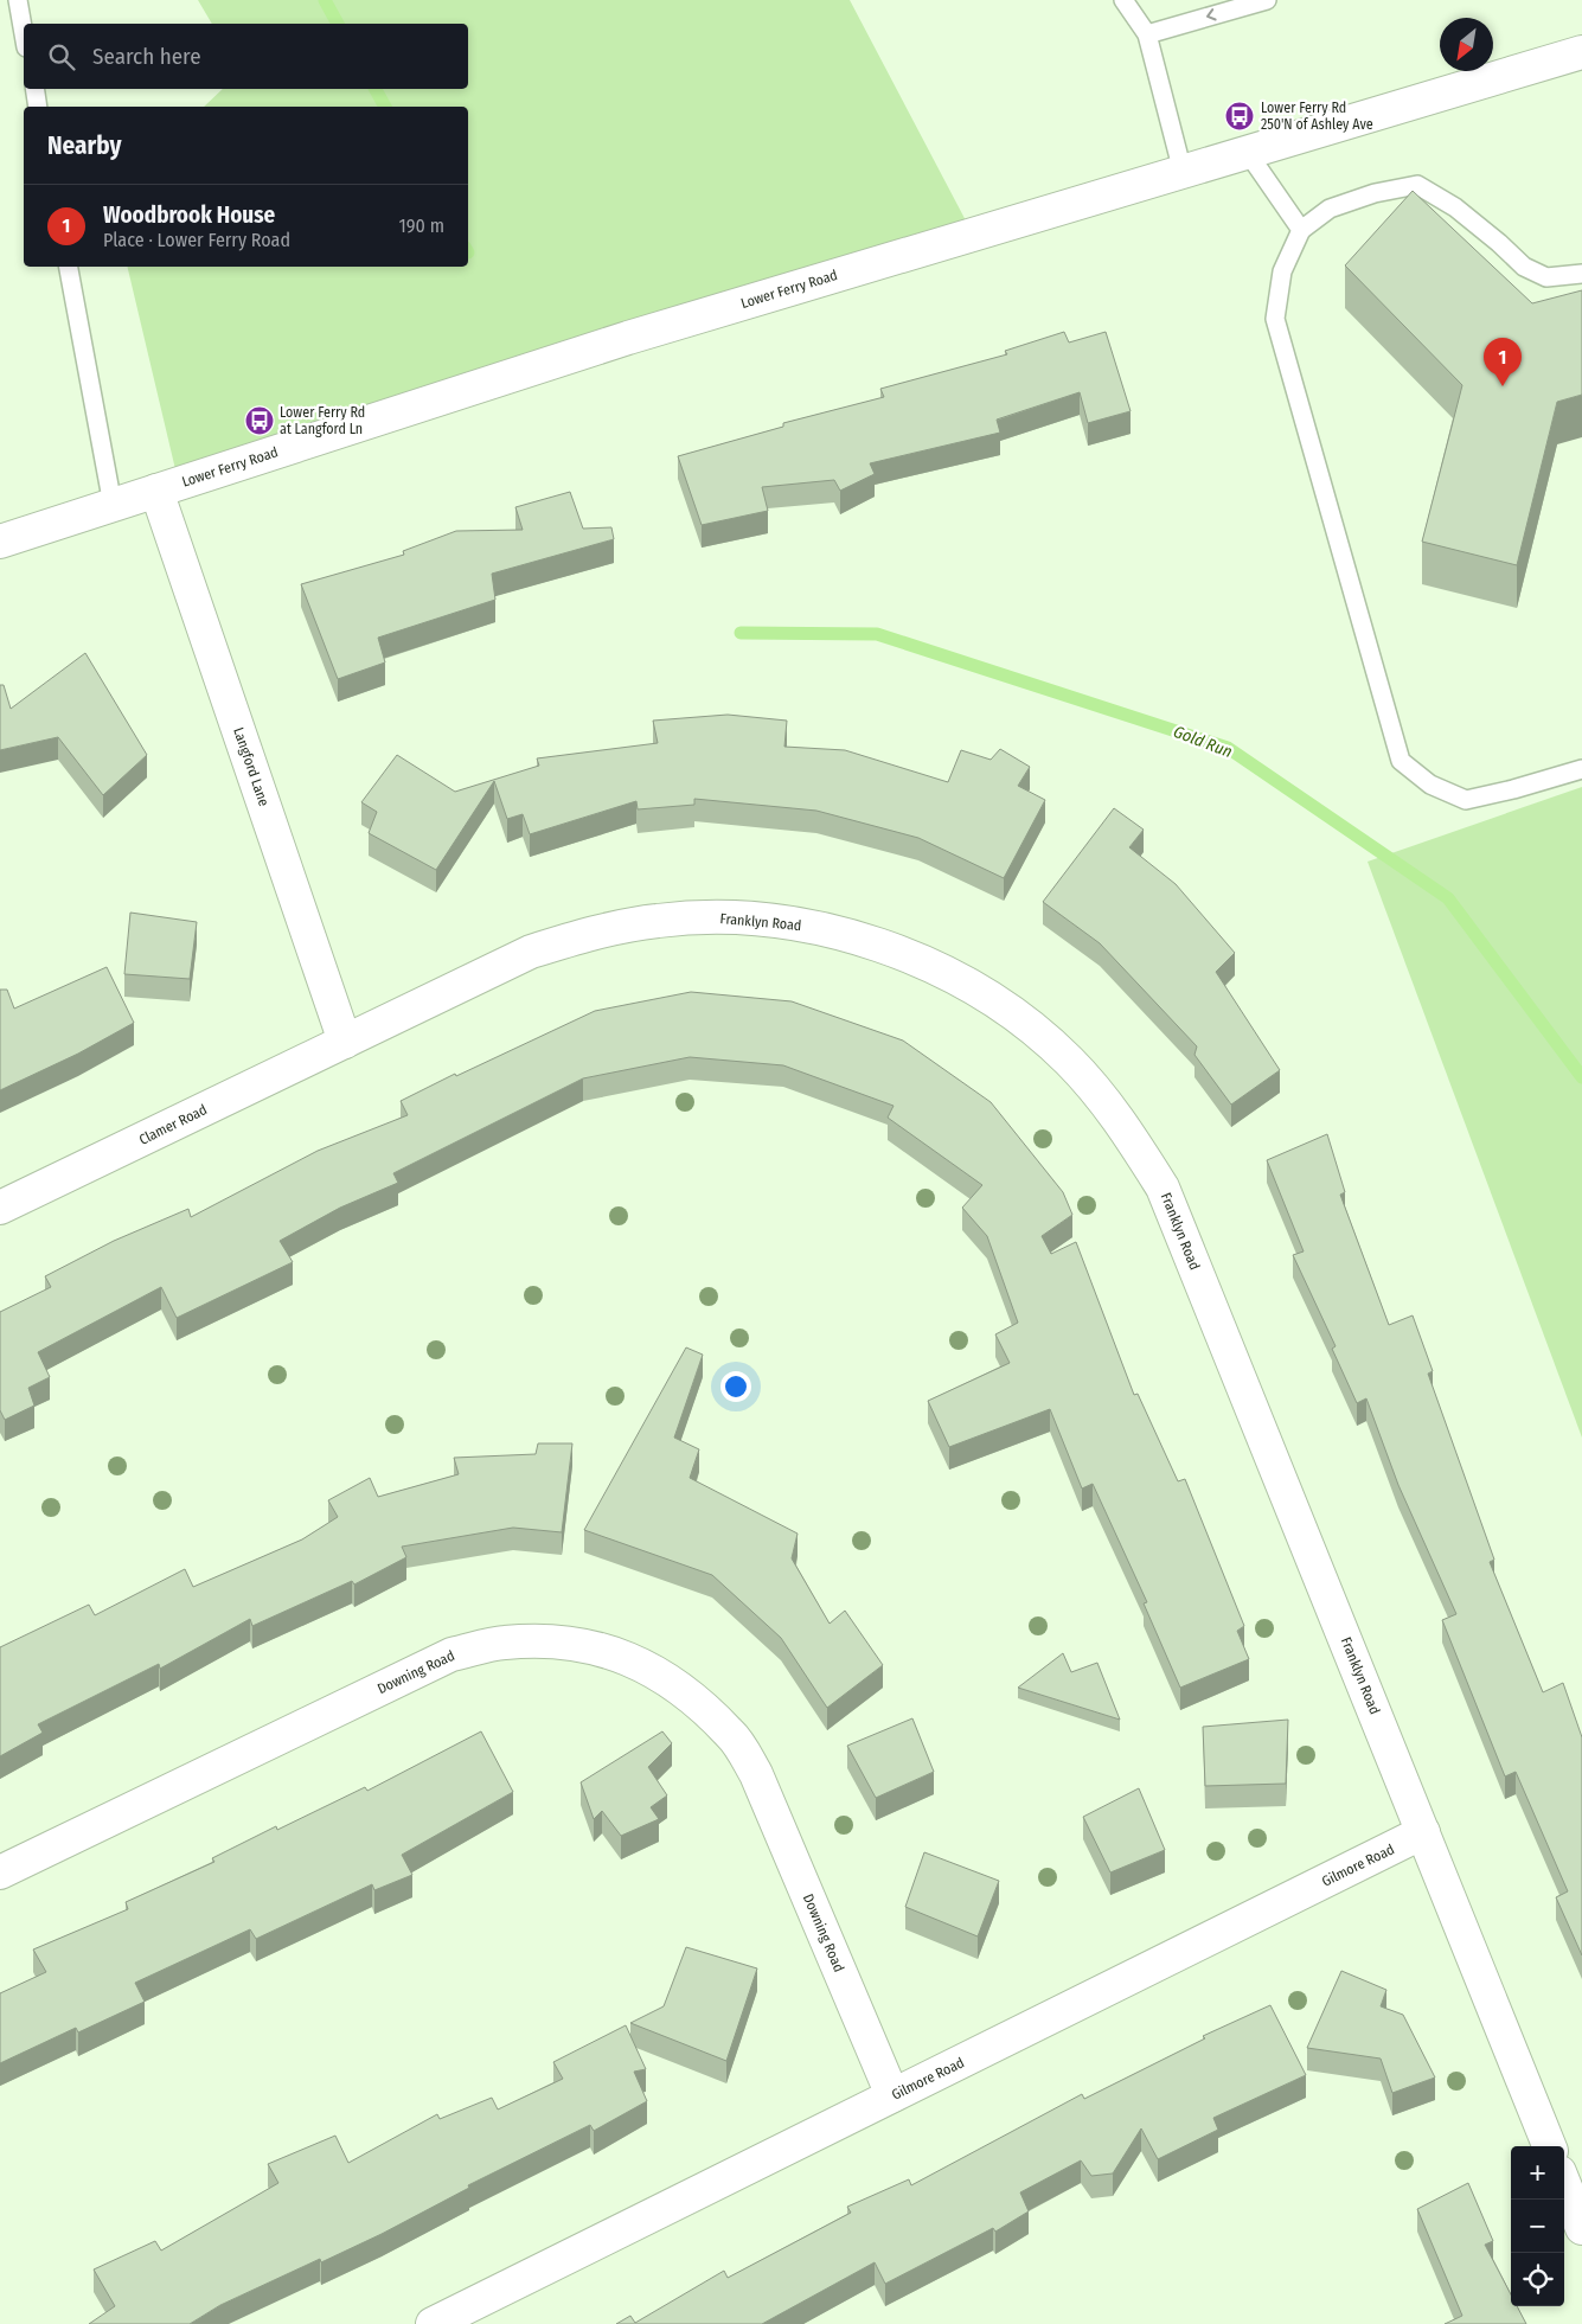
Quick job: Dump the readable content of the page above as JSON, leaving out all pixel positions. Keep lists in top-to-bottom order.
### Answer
{
  "streets": {
    "street": [
      "Lower Ferry Road",
      "Langford Lane",
      "Franklyn Road",
      "Clamer Road",
      "Downing Road",
      "Gilmore Road"
    ]
  },
  "crossings": [
    ["Lower Ferry Road", "Langford Lane"],
    ["Langford Lane", "Franklyn Road"],
    ["Langford Lane", "Clamer Road"],
    ["Franklyn Road", "Clamer Road"],
    ["Franklyn Road", "Gilmore Road"],
    ["Downing Road", "Gilmore Road"]
  ],
  "water": ["Gold Run"],
  "places": {
    "bus stop": ["Lower Ferry Rd 250'N of Ashley Ave", "Lower Ferry Rd at Langford Ln"]
  },
  "north": "bottom left",
  "page": {
    "search": "Search here",
    "heading": "Nearby",
    "list": [
      {
        "mark": "1",
        "name": "Woodbrook House",
        "note": "Place · Lower Ferry Road",
        "value": "190 m"
      }
    ],
    "pins": "1",
    "map_buttons": ["+", "−"]
  }
}
